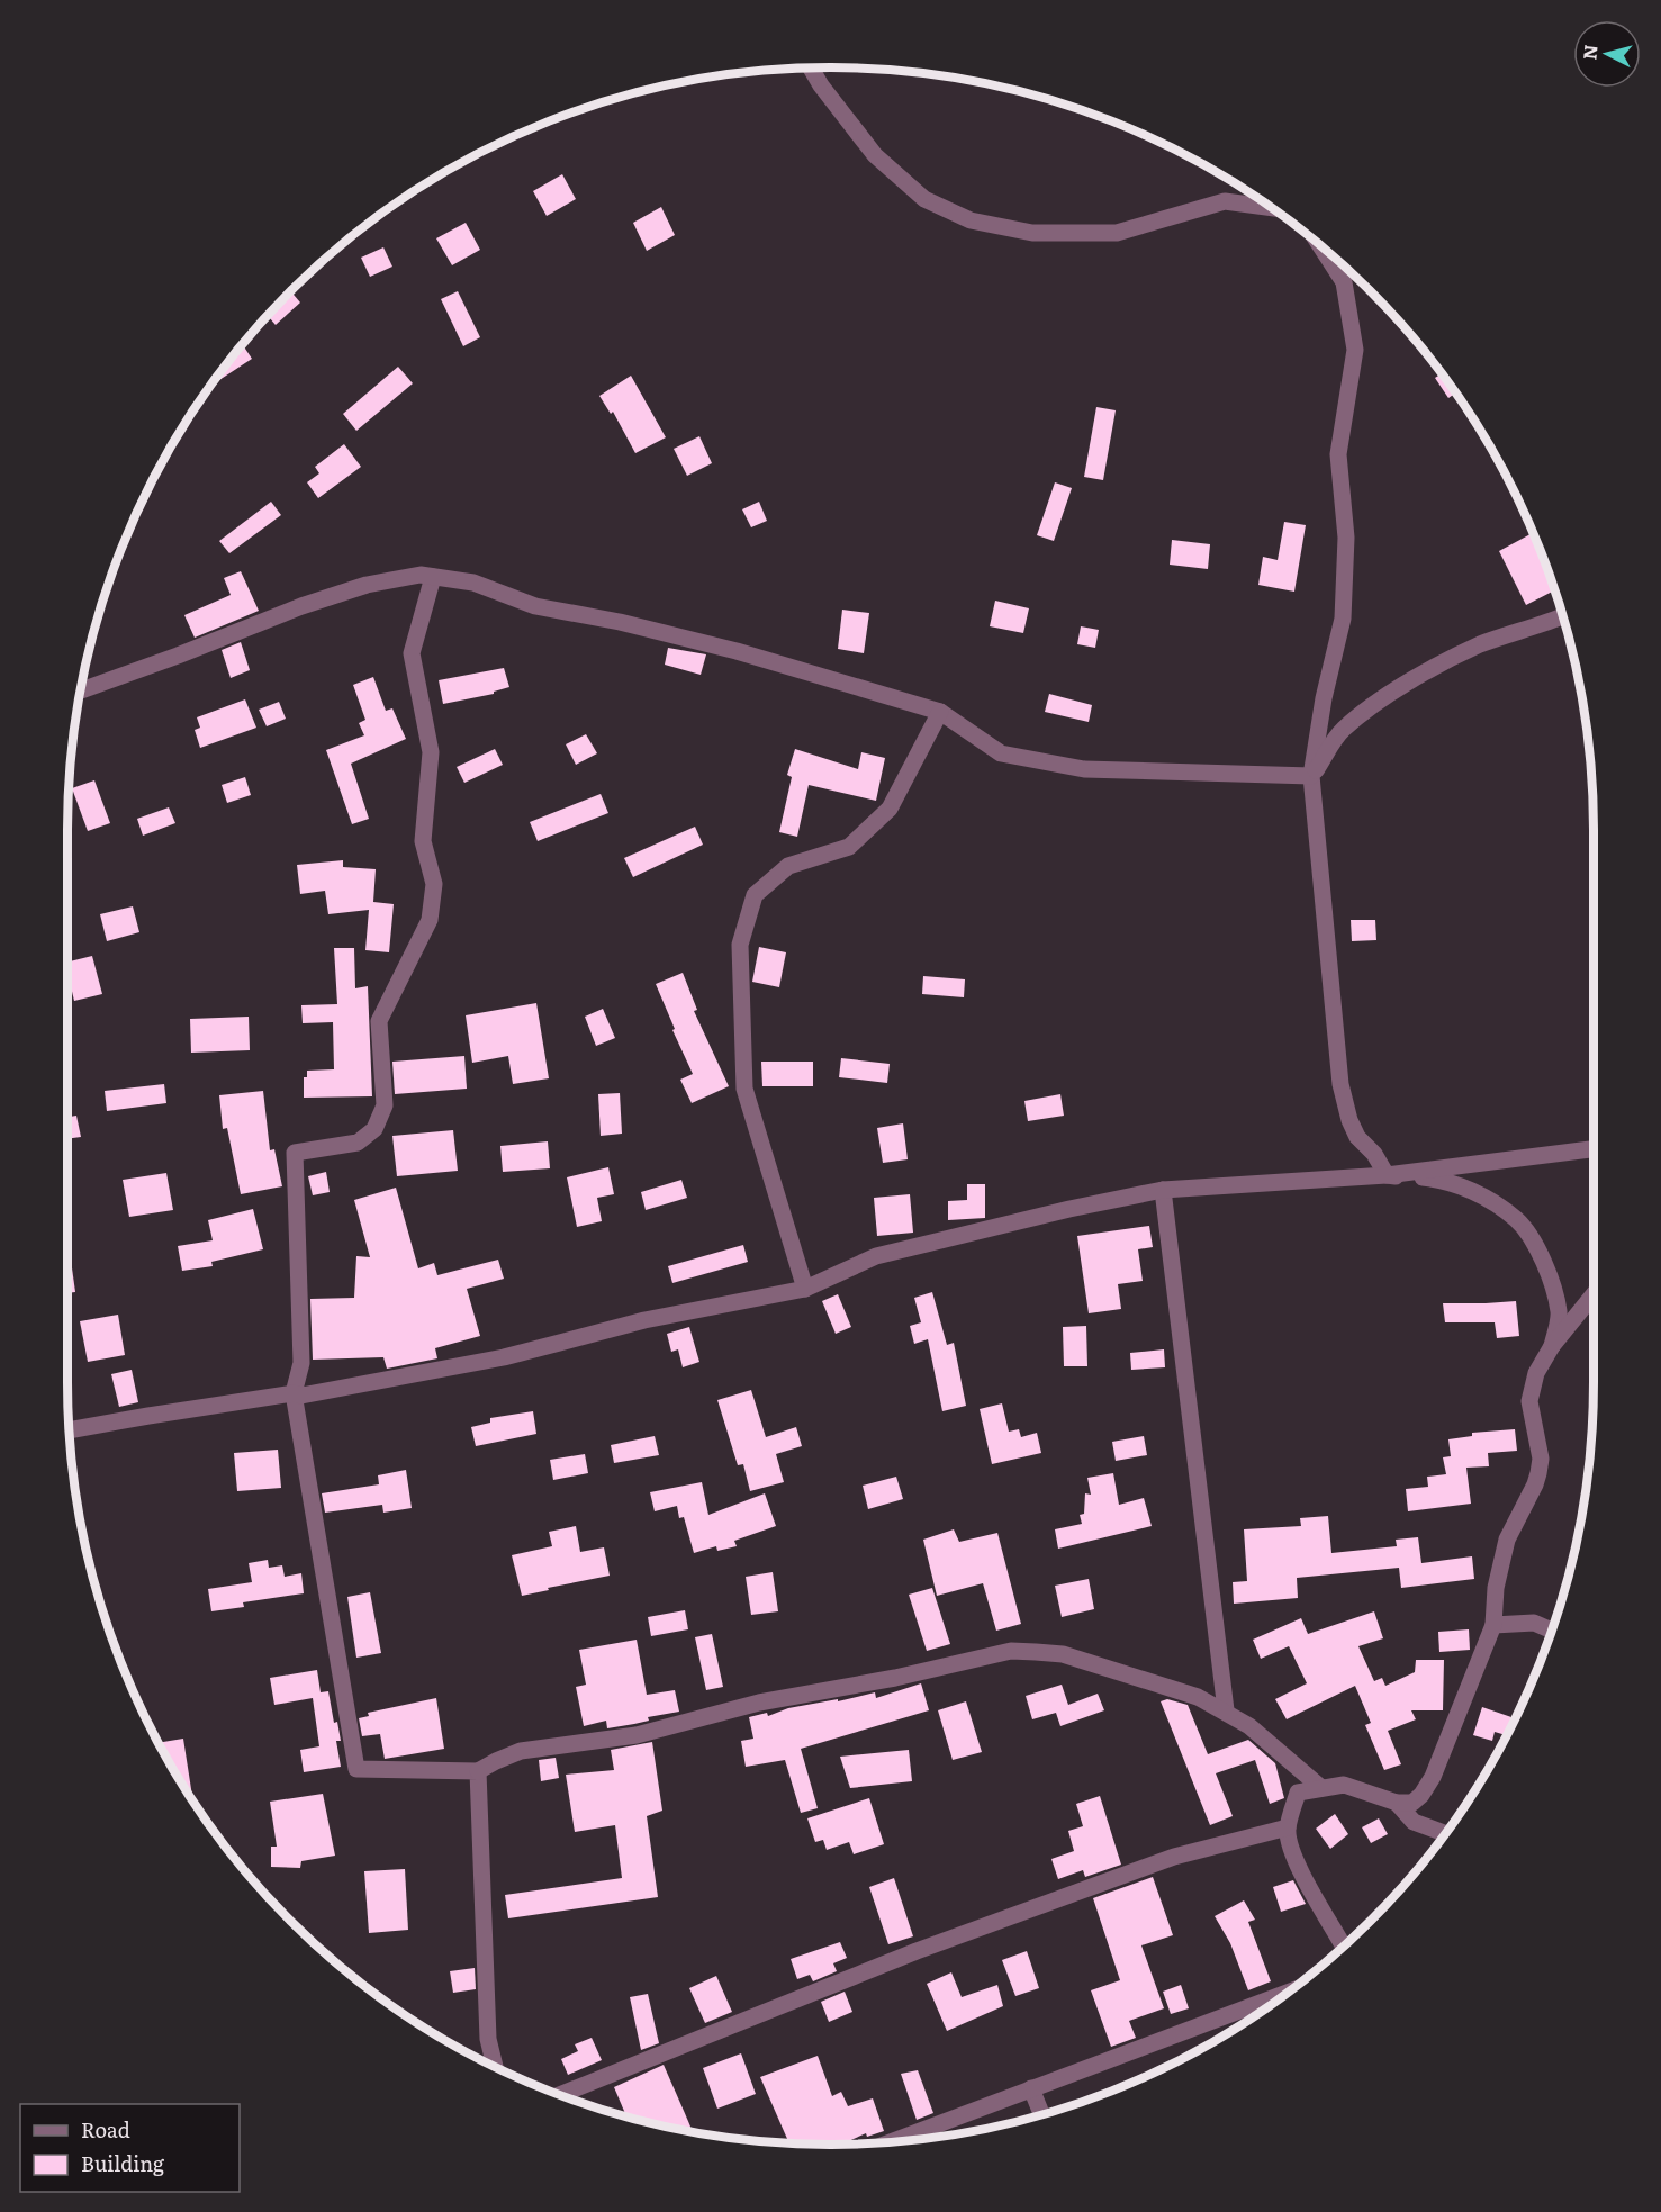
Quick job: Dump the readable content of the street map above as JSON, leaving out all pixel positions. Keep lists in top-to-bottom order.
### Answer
{
  "legend": ["Road", "Building"],
  "north": "left"
}
